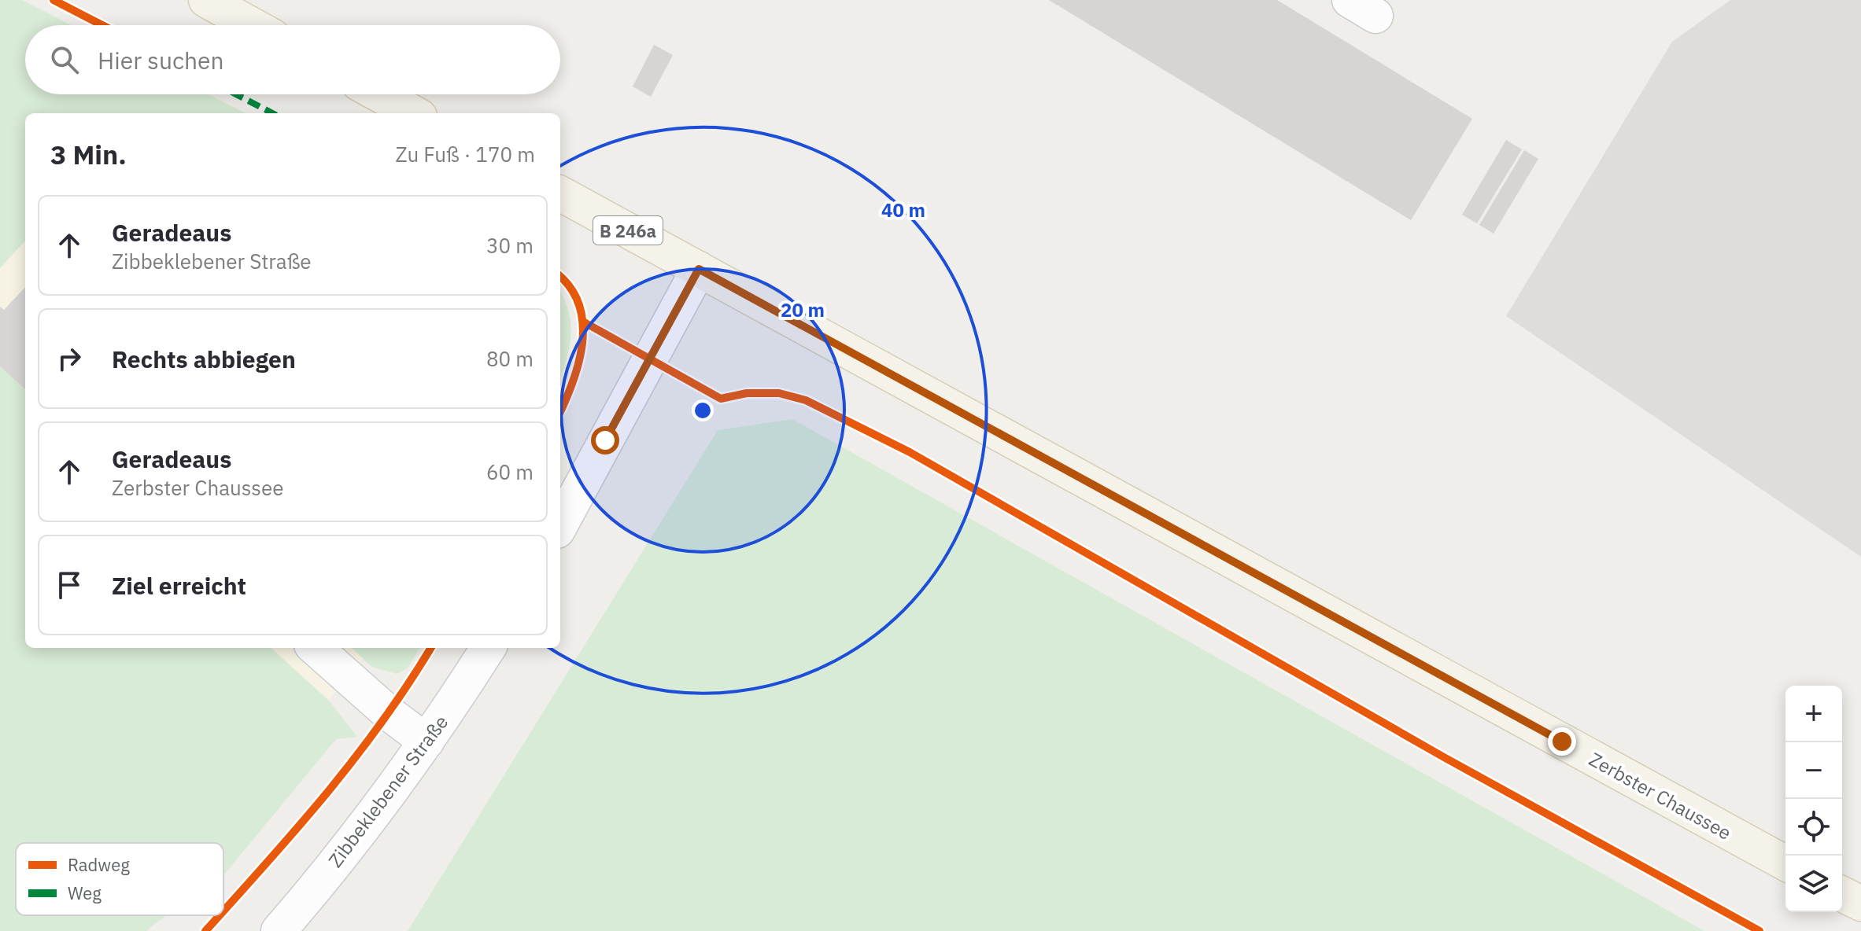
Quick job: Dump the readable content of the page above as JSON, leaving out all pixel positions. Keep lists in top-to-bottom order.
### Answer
{
  "streets": {
    "main road": ["B 246a", "Zerbster Chaussee"],
    "street": ["Zibbeklebener Straße"]
  },
  "crossings": [
    ["B 246a", "Zerbster Chaussee"]
  ],
  "legend": ["Radweg", "Weg"],
  "page": {
    "search": "Hier suchen",
    "heading": ["3 Min.", "Zu Fuß · 170 m"],
    "list": [
      ["Geradeaus", "Zibbeklebener Straße", "30 m"],
      ["Rechts abbiegen", "80 m"],
      ["Geradeaus", "Zerbster Chaussee", "60 m"],
      "Ziel erreicht"
    ],
    "map_buttons": ["+", "−"]
  },
  "rings": ["40 m", "20 m"]
}
